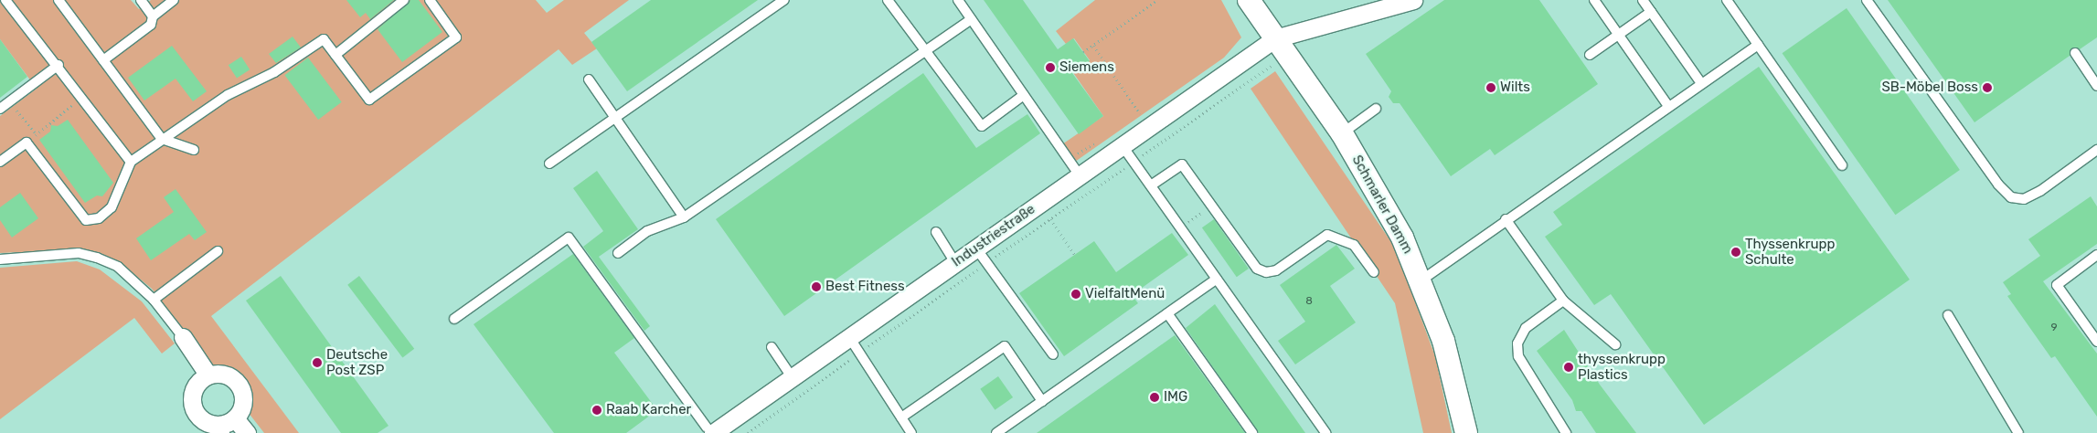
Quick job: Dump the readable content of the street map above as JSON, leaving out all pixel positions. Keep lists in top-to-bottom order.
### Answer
{
  "streets": {
    "street": ["Schmarler Damm", "Industriestraße"]
  },
  "crossings": [
    ["Schmarler Damm", "Industriestraße"]
  ],
  "places": [
    "Siemens",
    "Wilts",
    "SB-Möbel Boss",
    "Thyssenkrupp Schulte",
    "Best Fitness",
    "VielfaltMenü",
    "Deutsche Post ZSP",
    "thyssenkrupp Plastics",
    "IMG",
    "Raab Karcher"
  ],
  "house_numbers": ["8", "9"]
}
